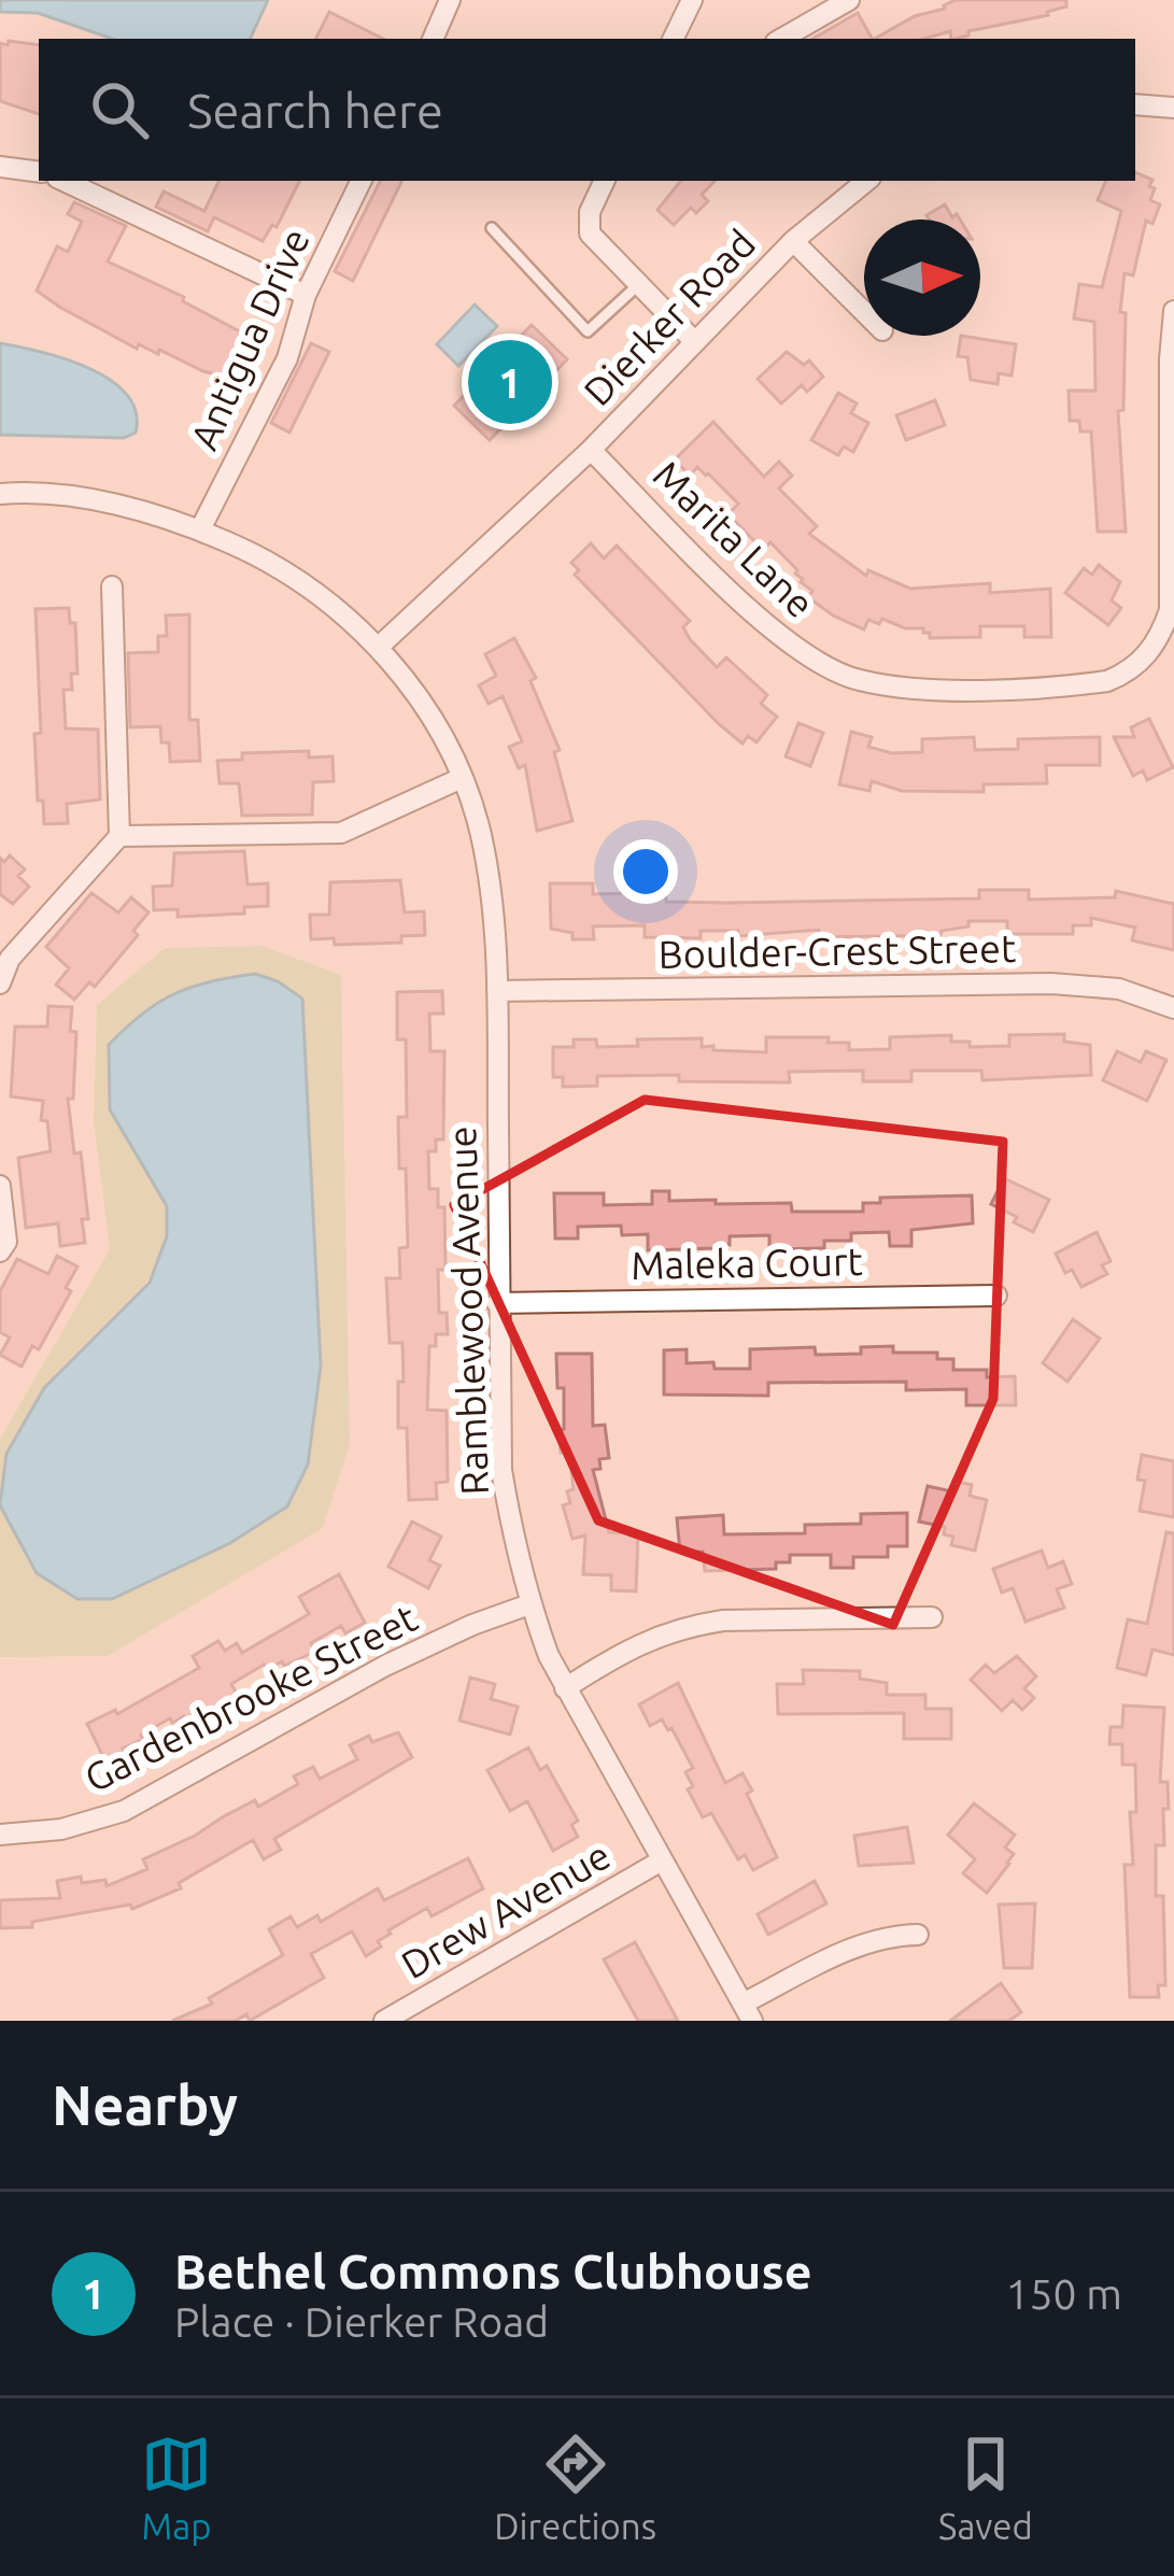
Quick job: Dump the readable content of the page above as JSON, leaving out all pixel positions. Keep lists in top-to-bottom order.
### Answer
{
  "streets": {
    "street": [
      "Dierker Road",
      "Antigua Drive",
      "Marita Lane",
      "Boulder-Crest Street",
      "Maleka Court",
      "Ramblewood Avenue",
      "Gardenbrooke Street",
      "Drew Avenue"
    ]
  },
  "crossings": [
    ["Dierker Road", "Marita Lane"],
    ["Dierker Road", "Ramblewood Avenue"],
    ["Boulder-Crest Street", "Ramblewood Avenue"],
    ["Maleka Court", "Ramblewood Avenue"],
    ["Ramblewood Avenue", "Gardenbrooke Street"],
    ["Ramblewood Avenue", "Drew Avenue"]
  ],
  "north": "right",
  "page": {
    "search": "Search here",
    "pins": "1",
    "heading": "Nearby",
    "list": [
      {
        "mark": "1",
        "name": "Bethel Commons Clubhouse",
        "note": "Place · Dierker Road",
        "value": "150 m"
      }
    ],
    "nav": ["Map", "Directions", "Saved"]
  }
}
